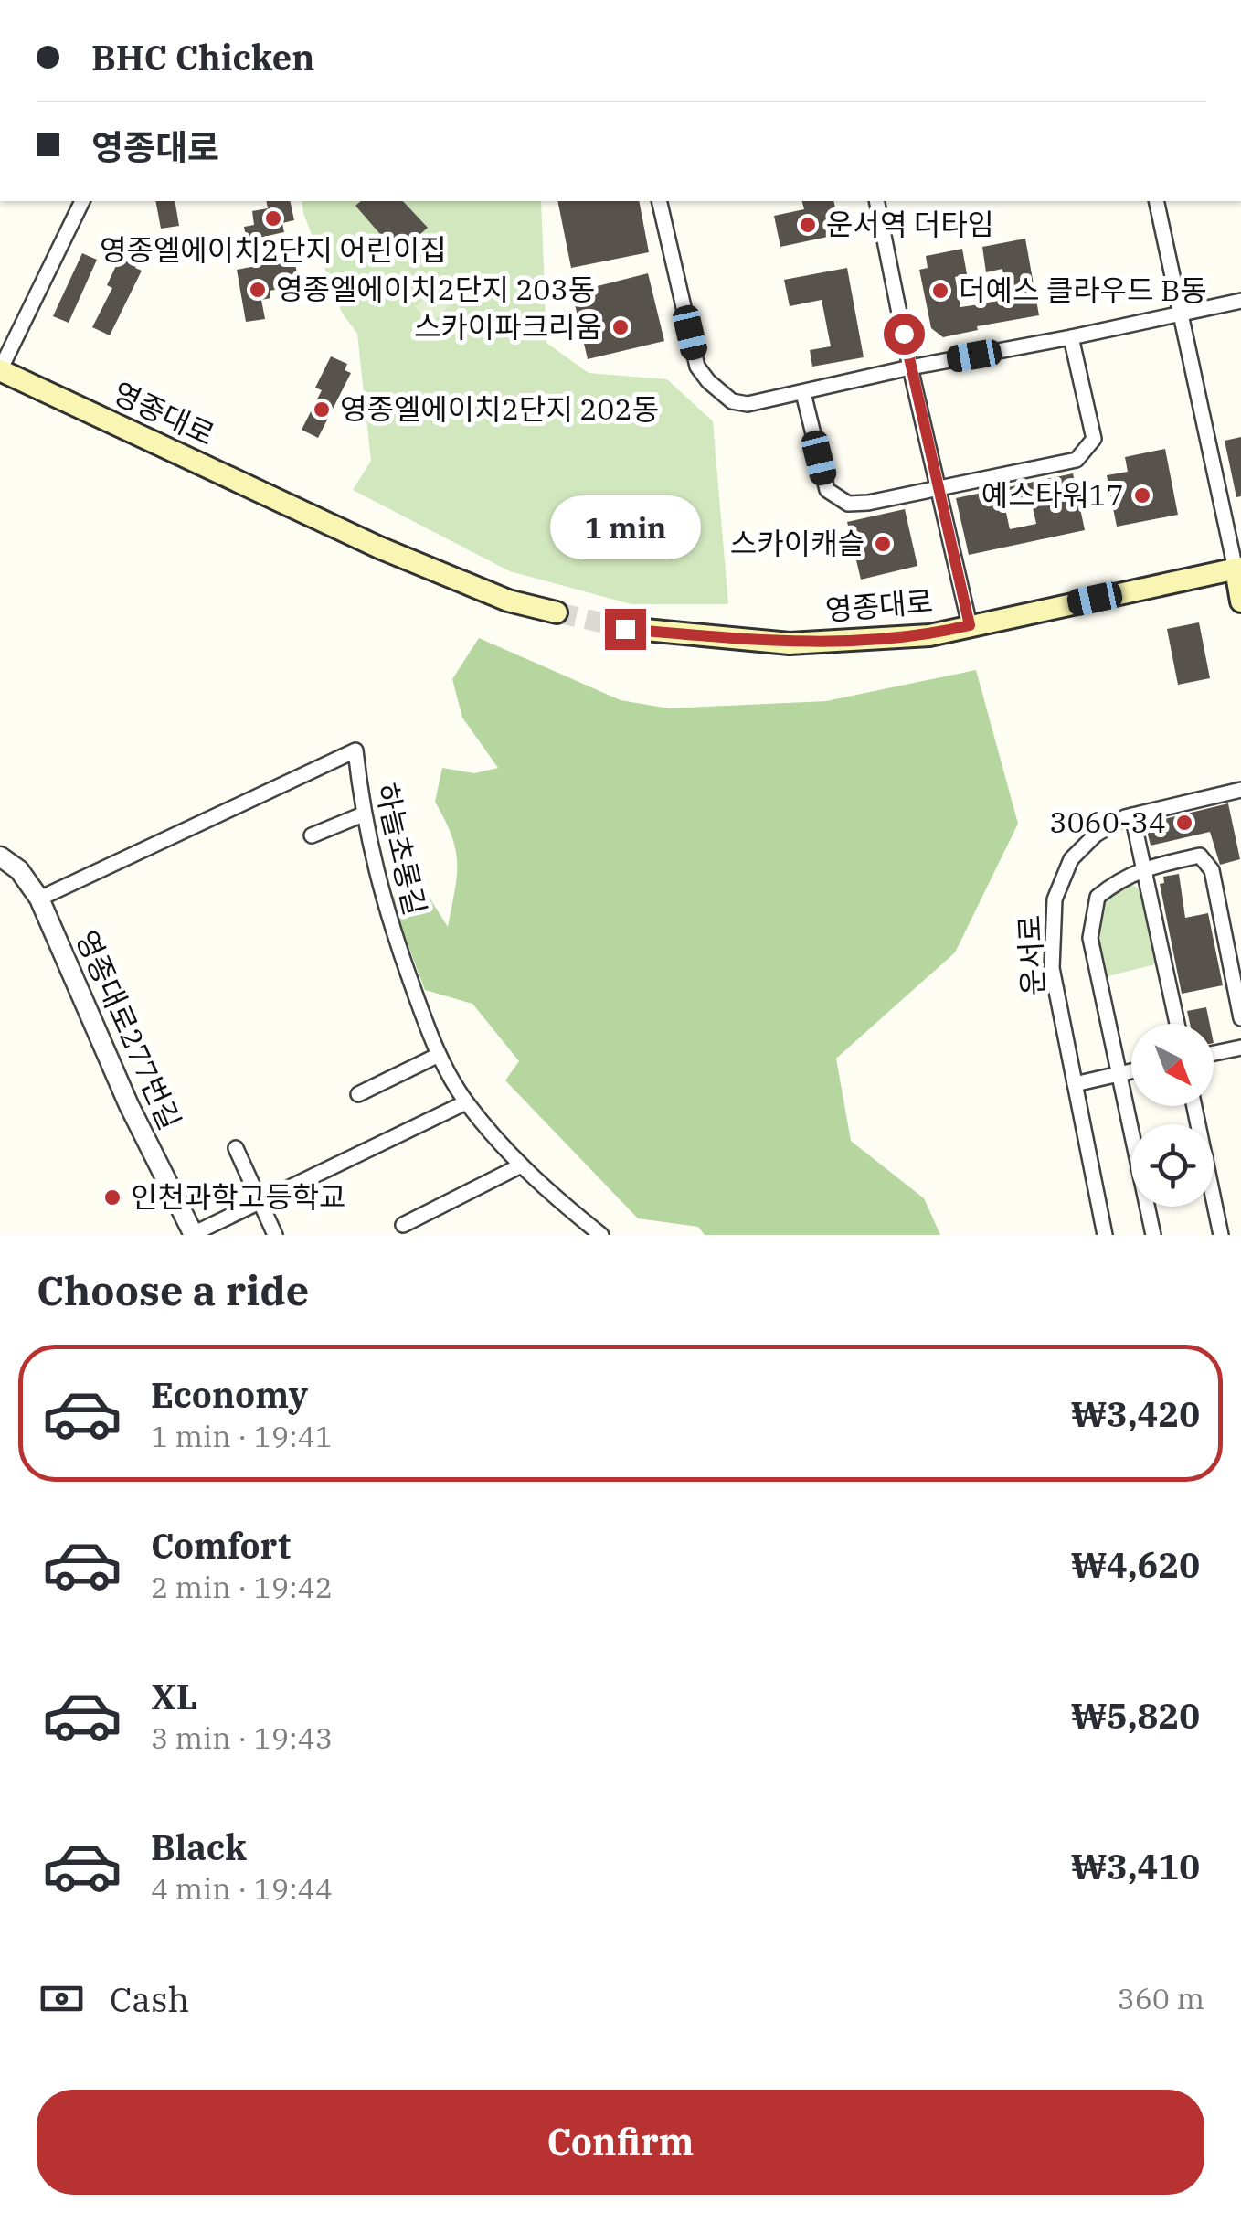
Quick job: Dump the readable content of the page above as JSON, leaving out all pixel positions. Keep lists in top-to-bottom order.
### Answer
{
  "streets": {
    "main road": ["영종대로"],
    "street": ["하늘초롱길", "운서로", "영종대로277번길"]
  },
  "crossings": [
    ["하늘초롱길", "영종대로277번길"]
  ],
  "places": [
    "영종엘에이치2단지 어린이집",
    "운서역 더타임",
    "영종엘에이치2단지 203동",
    "더예스 클라우드 B동",
    "스카이파크리움",
    "영종엘에이치2단지 202동",
    "예스타워17",
    "스카이캐슬",
    "3060-34",
    "인천과학고등학교"
  ],
  "north": "bottom right",
  "page": {
    "banner": ["BHC Chicken", "영종대로"],
    "bubble": "1 min",
    "heading": "Choose a ride",
    "list": [
      {
        "name": "Economy",
        "note": "1 min · 19:41",
        "value": "₩3,420"
      },
      {
        "name": "Comfort",
        "note": "2 min · 19:42",
        "value": "₩4,620"
      },
      {
        "name": "XL",
        "note": "3 min · 19:43",
        "value": "₩5,820"
      },
      {
        "name": "Black",
        "note": "4 min · 19:44",
        "value": "₩3,410"
      }
    ],
    "pay": ["Cash", "360 m"],
    "buttons": "Confirm"
  }
}
